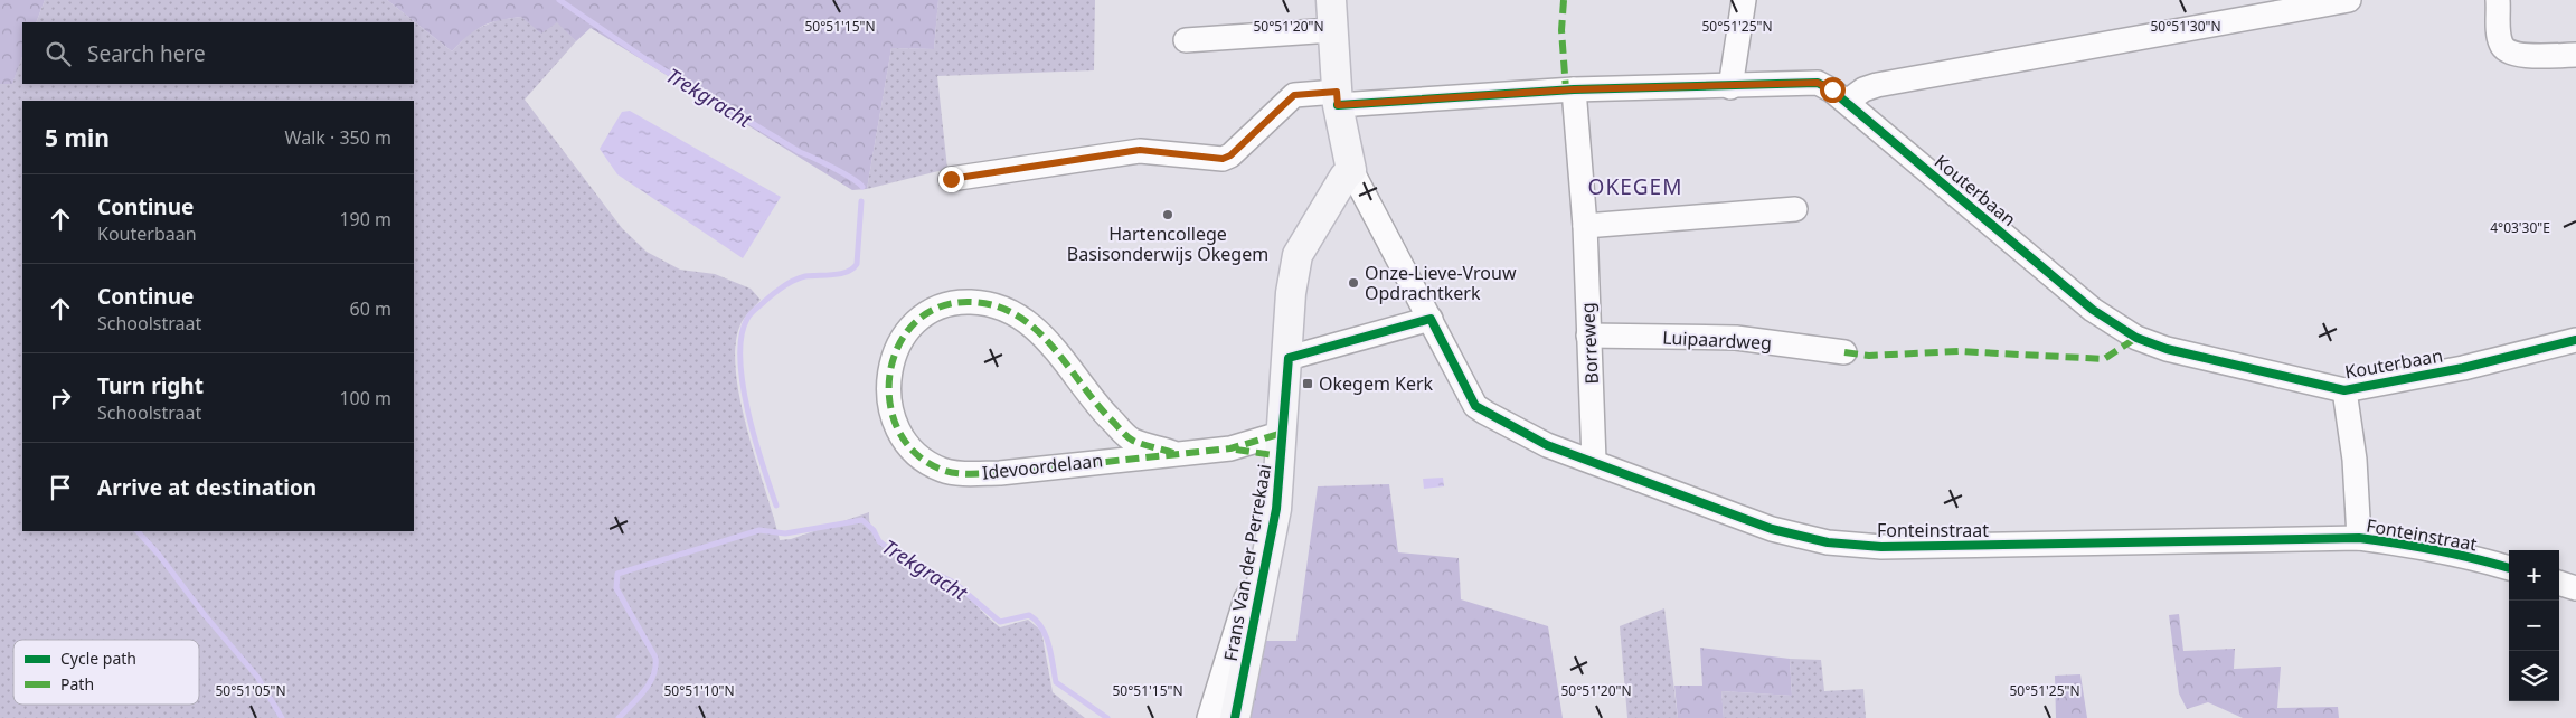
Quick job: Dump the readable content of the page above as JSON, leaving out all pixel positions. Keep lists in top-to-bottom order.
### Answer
{
  "streets": {
    "main road": ["Frans Van der Perrekaai"],
    "street": [
      "Kouterbaan",
      "Luipaardweg",
      "Borreweg",
      "Idevoordelaan",
      "Fonteinstraat"
    ]
  },
  "crossings": [
    ["Kouterbaan", "Borreweg"],
    ["Kouterbaan", "Fonteinstraat"],
    ["Luipaardweg", "Borreweg"],
    ["Borreweg", "Fonteinstraat"],
    ["Idevoordelaan", "Frans Van der Perrekaai"],
    ["Fonteinstraat", "Frans Van der Perrekaai"]
  ],
  "districts": ["OKEGEM"],
  "water": ["Trekgracht"],
  "places": {
    "other": ["Hartencollege Basisonderwijs Okegem", "Onze-Lieve-Vrouw Opdrachtkerk"],
    "transit": ["Okegem Kerk"]
  },
  "legend": ["Cycle path", "Path"],
  "page": {
    "search": "Search here",
    "heading": ["5 min", "Walk · 350 m"],
    "list": [
      ["Continue", "Kouterbaan", "190 m"],
      ["Continue", "Schoolstraat", "60 m"],
      ["Turn right", "Schoolstraat", "100 m"],
      "Arrive at destination"
    ],
    "map_buttons": ["+", "−"]
  },
  "coordinates": [
    "50°51'15\"N",
    "50°51'20\"N",
    "50°51'25\"N",
    "50°51'30\"N",
    "4°03'30\"E",
    "50°51'05\"N",
    "50°51'10\"N"
  ]
}
